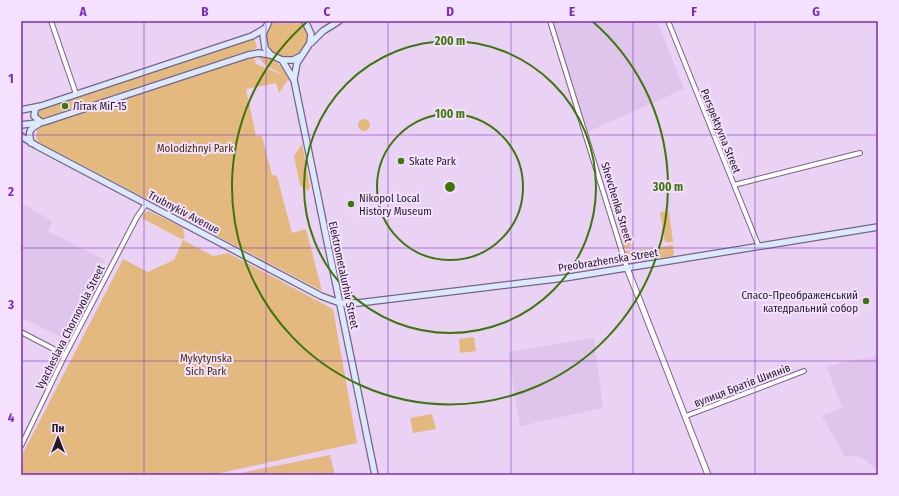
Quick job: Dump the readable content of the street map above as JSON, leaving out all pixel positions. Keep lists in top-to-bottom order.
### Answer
{
  "streets": {
    "main road": ["Trubnykiv Avenue", "Preobrazhenska Street", "Elektrometalurhiv Street"],
    "street": [
      "Perspektyvna Street",
      "Shevchenka Street",
      "Vyacheslava Chornovola Street",
      "вулиця Братів Шиянів"
    ]
  },
  "crossings": [
    ["Perspektyvna Street", "Preobrazhenska Street"],
    ["Shevchenka Street", "Preobrazhenska Street"],
    ["Shevchenka Street", "вулиця Братів Шиянів"],
    ["Trubnykiv Avenue", "Preobrazhenska Street"],
    ["Trubnykiv Avenue", "Elektrometalurhiv Street"],
    ["Trubnykiv Avenue", "Vyacheslava Chornovola Street"],
    ["Preobrazhenska Street", "Elektrometalurhiv Street"]
  ],
  "parks": ["Molodizhnyi Park", "Mykytynska Sich Park"],
  "places": [
    "Літак МіГ-15",
    "Skate Park",
    "Nikopol Local History Museum",
    "Спасо-Преображенський катедральний собор"
  ],
  "north": "top",
  "grid": {
    "columns": [
      "A",
      "B",
      "C",
      "D",
      "E",
      "F",
      "G"
    ],
    "rows": [
      "1",
      "2",
      "3",
      "4"
    ]
  },
  "rings": ["200 m", "100 m", "300 m"]
}
